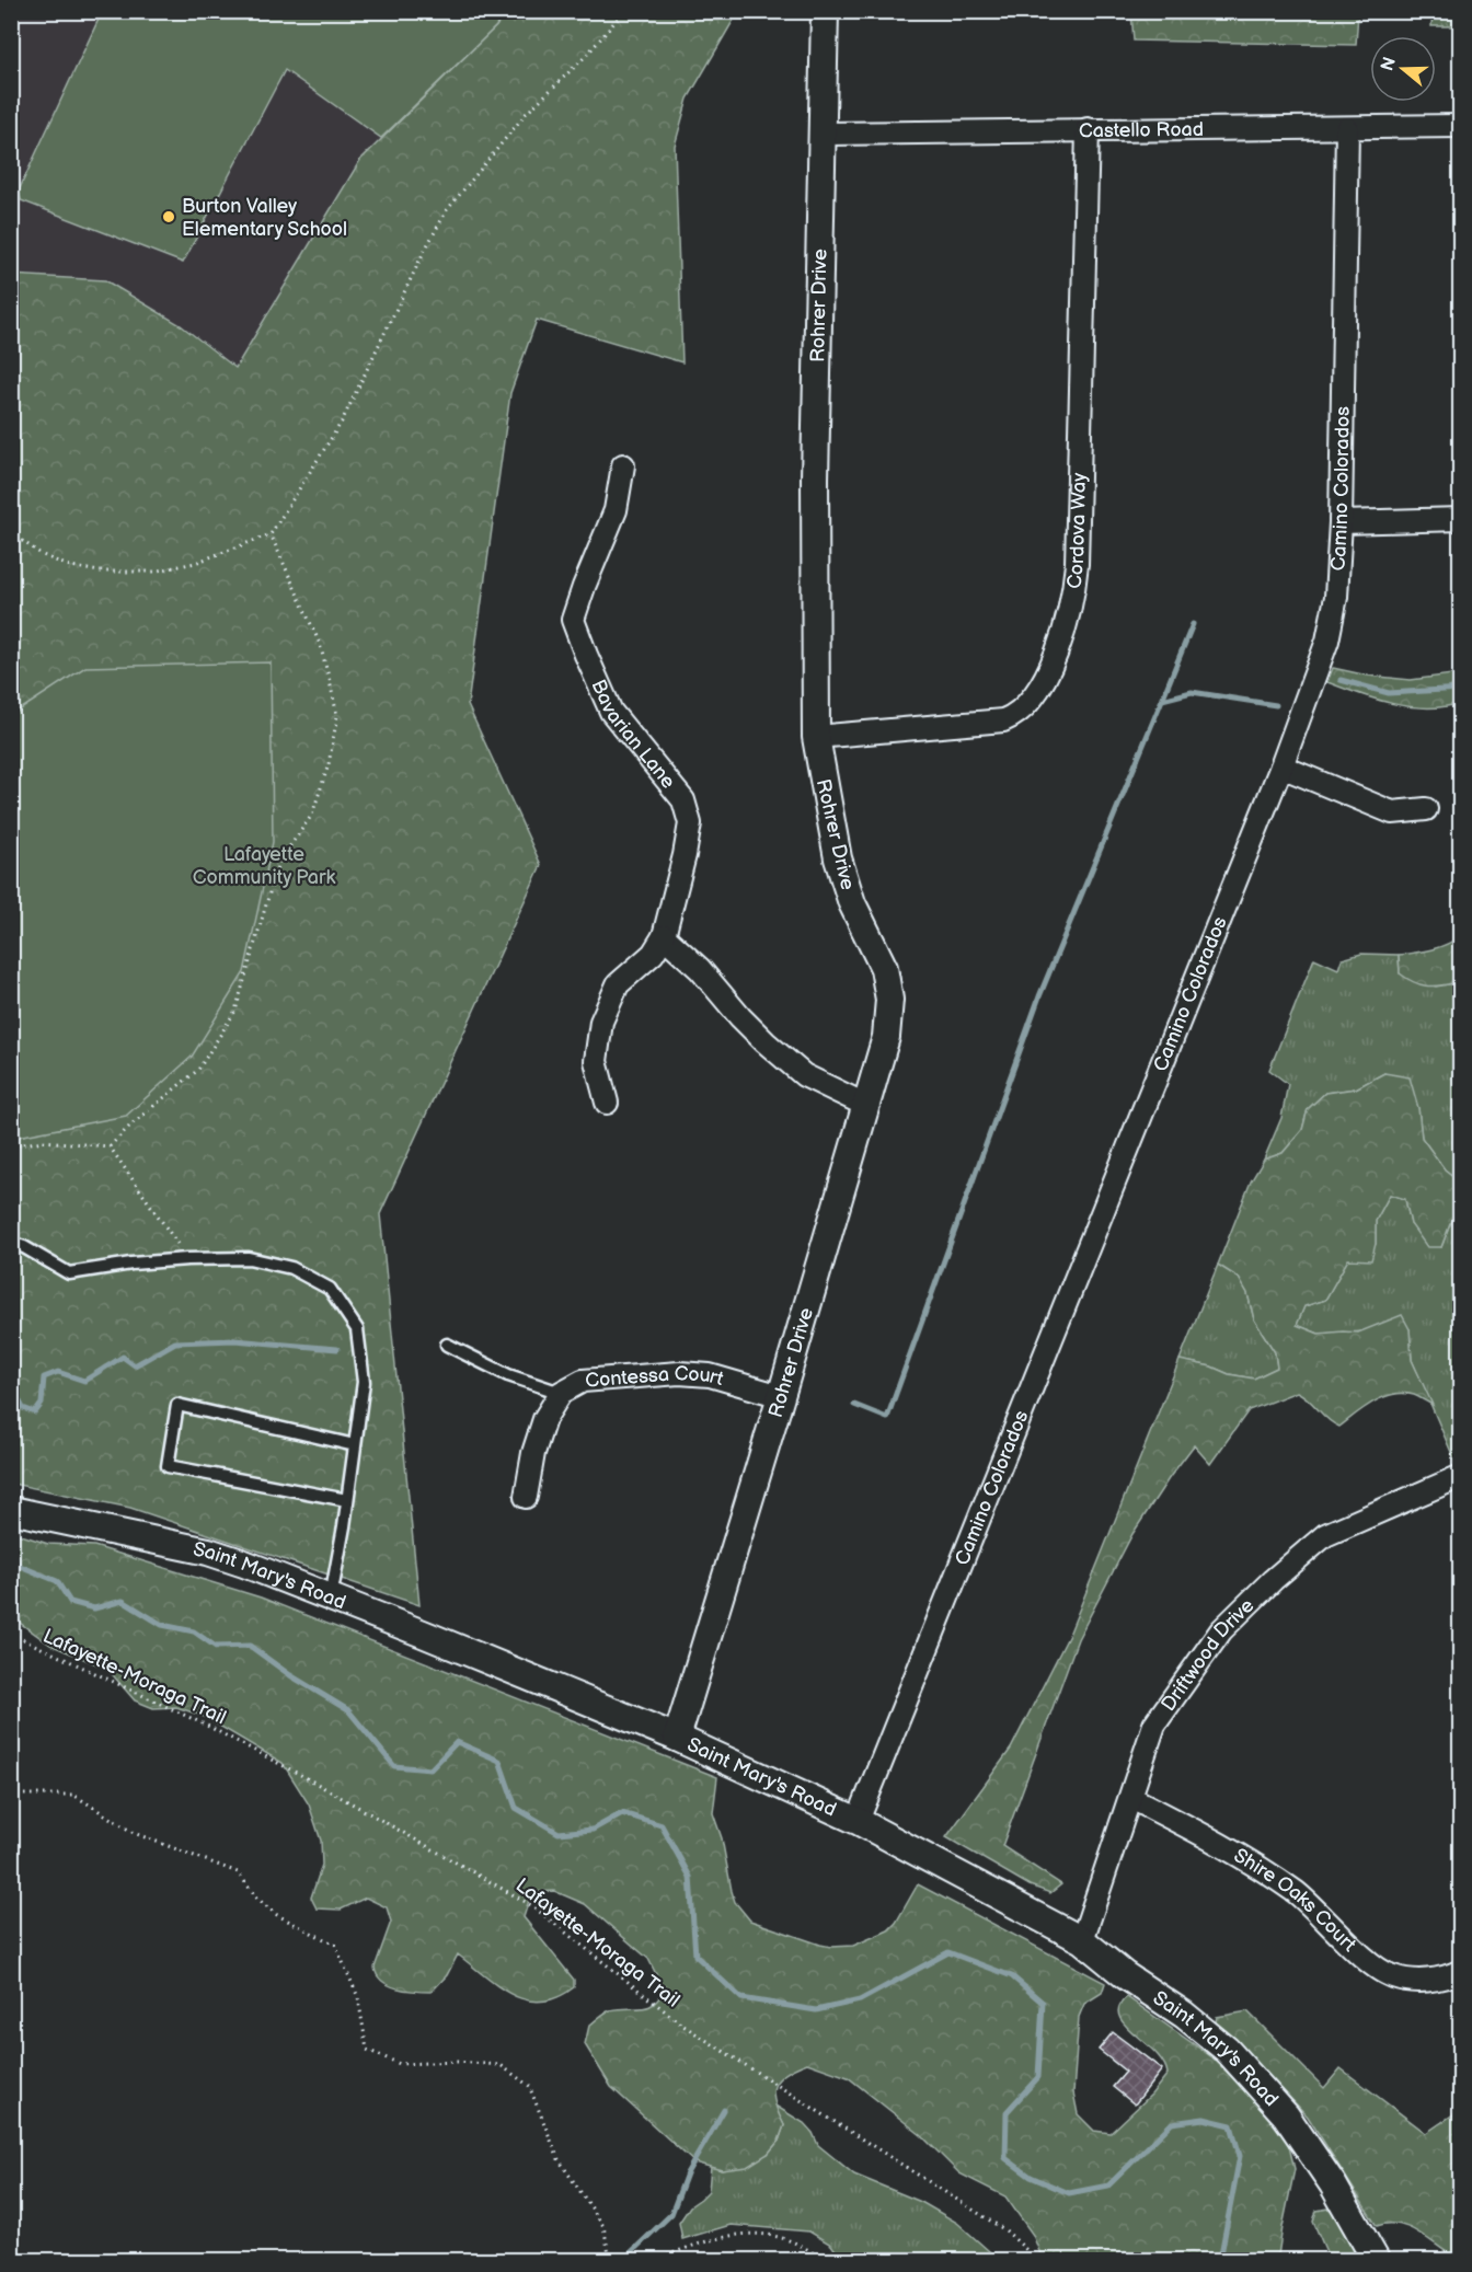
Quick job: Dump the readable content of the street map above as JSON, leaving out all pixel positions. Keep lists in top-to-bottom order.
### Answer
{
  "streets": {
    "street": [
      "Castello Road",
      "Rohrer Drive",
      "Camino Colorados",
      "Cordova Way",
      "Bavarian Lane",
      "Contessa Court",
      "Saint Mary's Road",
      "Driftwood Drive",
      "Shire Oaks Court"
    ],
    "path": ["Lafayette-Moraga Trail"]
  },
  "crossings": [
    ["Castello Road", "Rohrer Drive"],
    ["Castello Road", "Camino Colorados"],
    ["Castello Road", "Cordova Way"],
    ["Rohrer Drive", "Cordova Way"],
    ["Rohrer Drive", "Contessa Court"],
    ["Rohrer Drive", "Saint Mary's Road"],
    ["Camino Colorados", "Saint Mary's Road"],
    ["Saint Mary's Road", "Driftwood Drive"],
    ["Driftwood Drive", "Shire Oaks Court"]
  ],
  "parks": ["Lafayette Community Park"],
  "places": ["Burton Valley Elementary School"],
  "north": "left"
}
